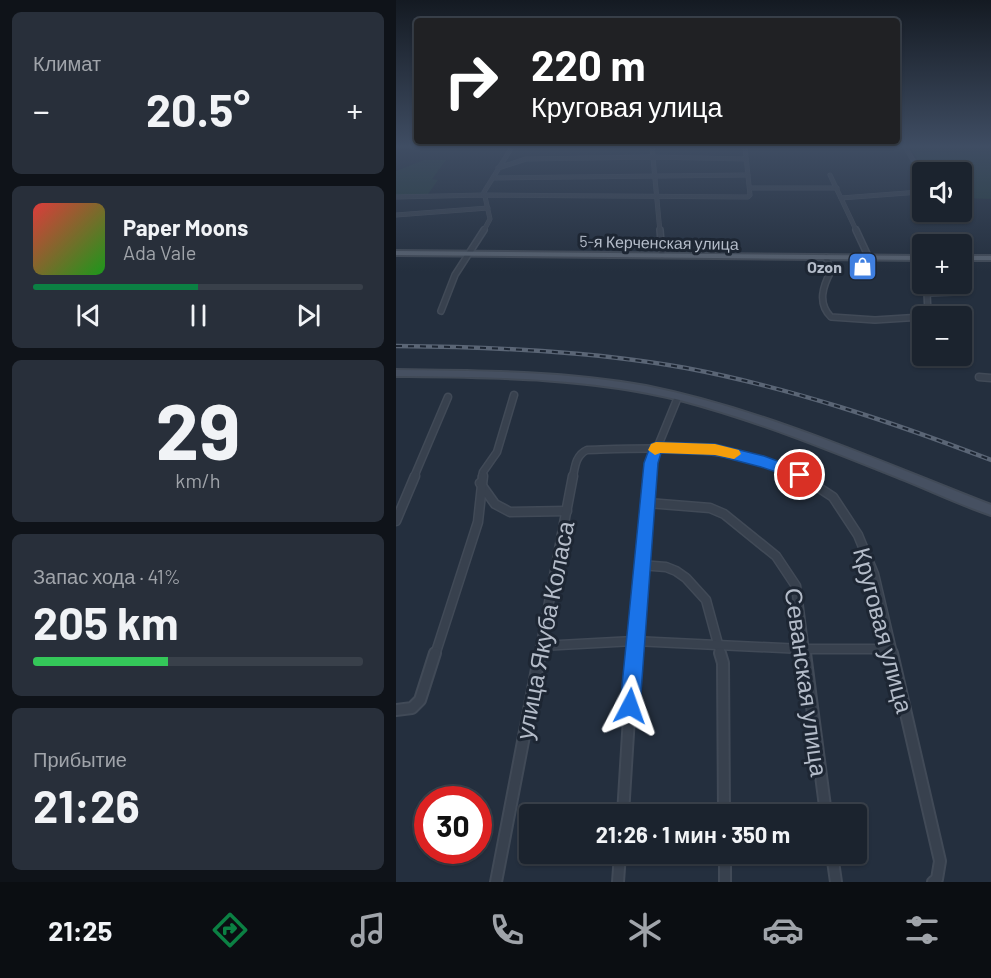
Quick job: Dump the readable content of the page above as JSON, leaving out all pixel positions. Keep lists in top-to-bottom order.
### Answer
{
  "streets": {
    "main road": ["5-я Керченская улица"],
    "street": ["улица Якуба Коласа", "Круговая улица", "Севанская улица"]
  },
  "crossings": [
    ["улица Якуба Коласа", "Круговая улица"]
  ],
  "places": {
    "shop": ["Ozon"]
  },
  "page": {
    "tile": [
      "Климат",
      ["29", "km/h"],
      ["Запас хода · 41%", "205 km"],
      ["Прибытие", "21:26"]
    ],
    "turn": ["220 m", "Круговая улица"],
    "heat": ["−", "20.5°", "+"],
    "map_buttons": ["+", "−"],
    "song": ["Paper Moons", "Ada Vale"],
    "limit": "30",
    "trip": "21:26 · 1 мин · 350 m",
    "tabs": "21:25"
  }
}
